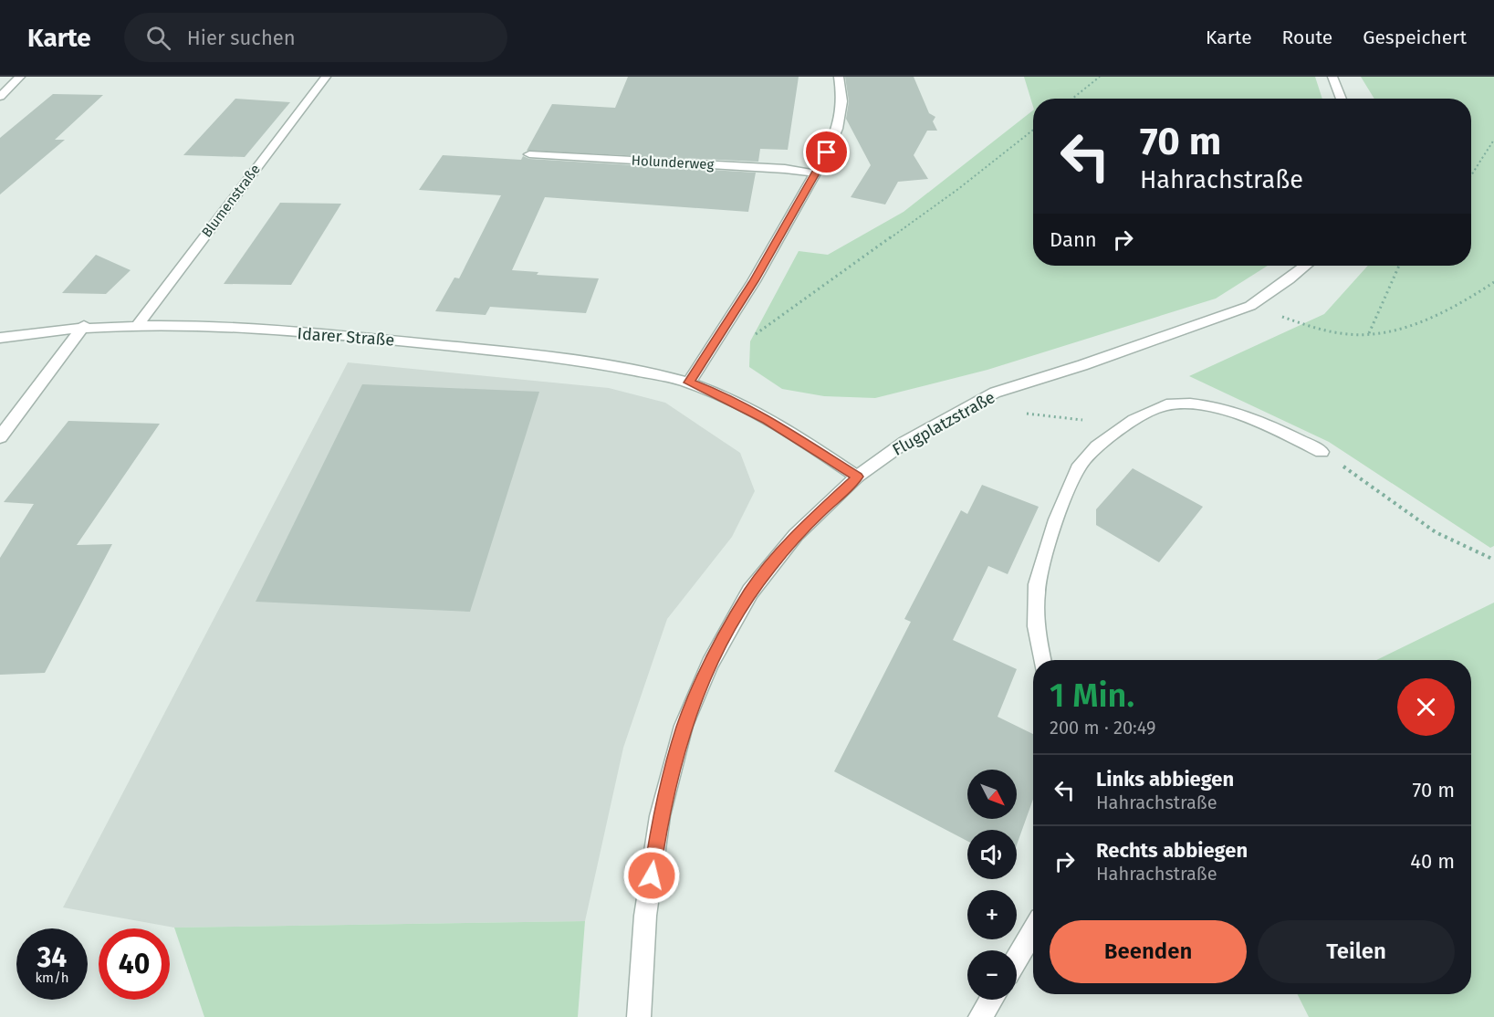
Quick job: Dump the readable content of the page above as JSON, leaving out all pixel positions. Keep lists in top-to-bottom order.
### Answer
{
  "streets": {
    "street": [
      "Holunderweg",
      "Blumenstraße",
      "Idarer Straße",
      "Flugplatzstraße"
    ]
  },
  "crossings": [
    ["Blumenstraße", "Idarer Straße"],
    ["Idarer Straße", "Flugplatzstraße"]
  ],
  "north": "bottom right",
  "page": {
    "header": "Karte",
    "search": "Hier suchen",
    "nav": ["Karte", "Route", "Gespeichert"],
    "turn": ["70 m", "Hahrachstraße"],
    "then": "Dann",
    "heading": ["1 Min.", "200 m · 20:49"],
    "list": [
      {
        "name": "Links abbiegen",
        "note": "Hahrachstraße",
        "value": "70 m"
      },
      {
        "name": "Rechts abbiegen",
        "note": "Hahrachstraße",
        "value": "40 m"
      }
    ],
    "map_buttons": ["+", "−"],
    "buttons": ["Beenden", "Teilen"],
    "speed": "34 km/h",
    "limit": "40"
  }
}
